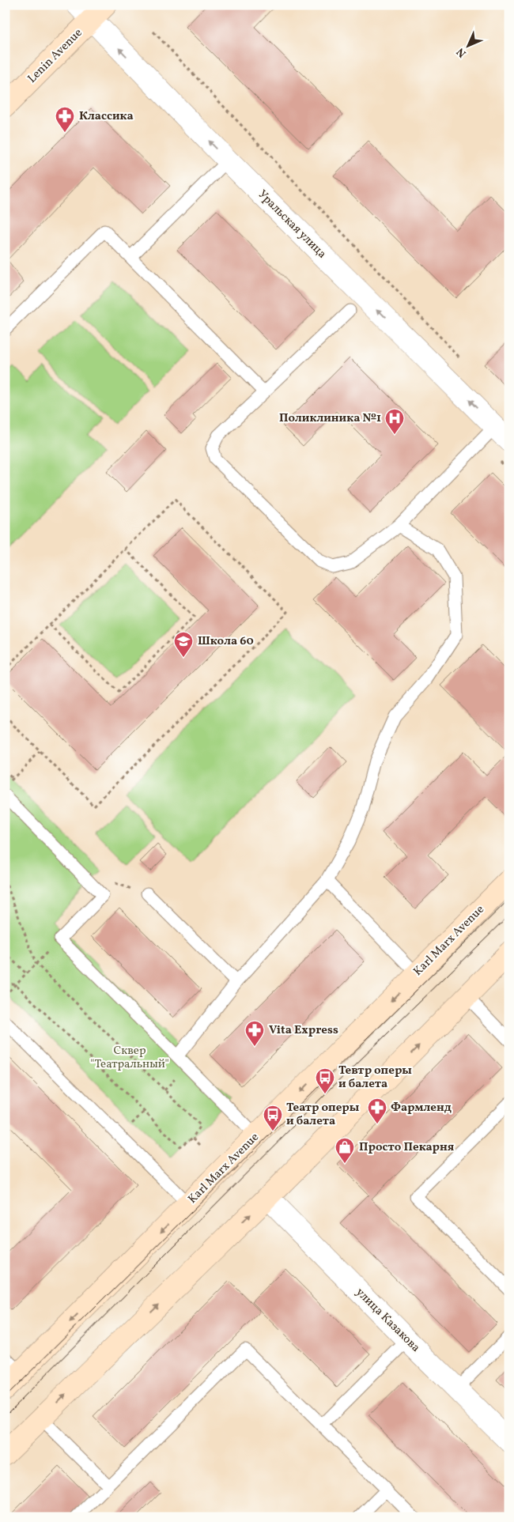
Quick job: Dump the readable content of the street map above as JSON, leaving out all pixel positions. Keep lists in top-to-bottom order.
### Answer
{
  "streets": {
    "main road": ["Lenin Avenue", "Karl Marx Avenue"],
    "street": ["Уральская улица", "улица Казакова"]
  },
  "crossings": [
    ["Lenin Avenue", "Уральская улица"]
  ],
  "one_way": ["Уральская улица"],
  "parks": ["Сквер \"Театральный\""],
  "places": {
    "pharmacy": ["Классика", "Vita Express", "Фармленд"],
    "hospital": ["Поликлиника №1"],
    "school or university": ["Школа 60"],
    "bus stop": ["Тевтр оперы и балета", "Театр оперы и балета"],
    "shop": ["Просто Пекарня"]
  },
  "north": "bottom left"
}
